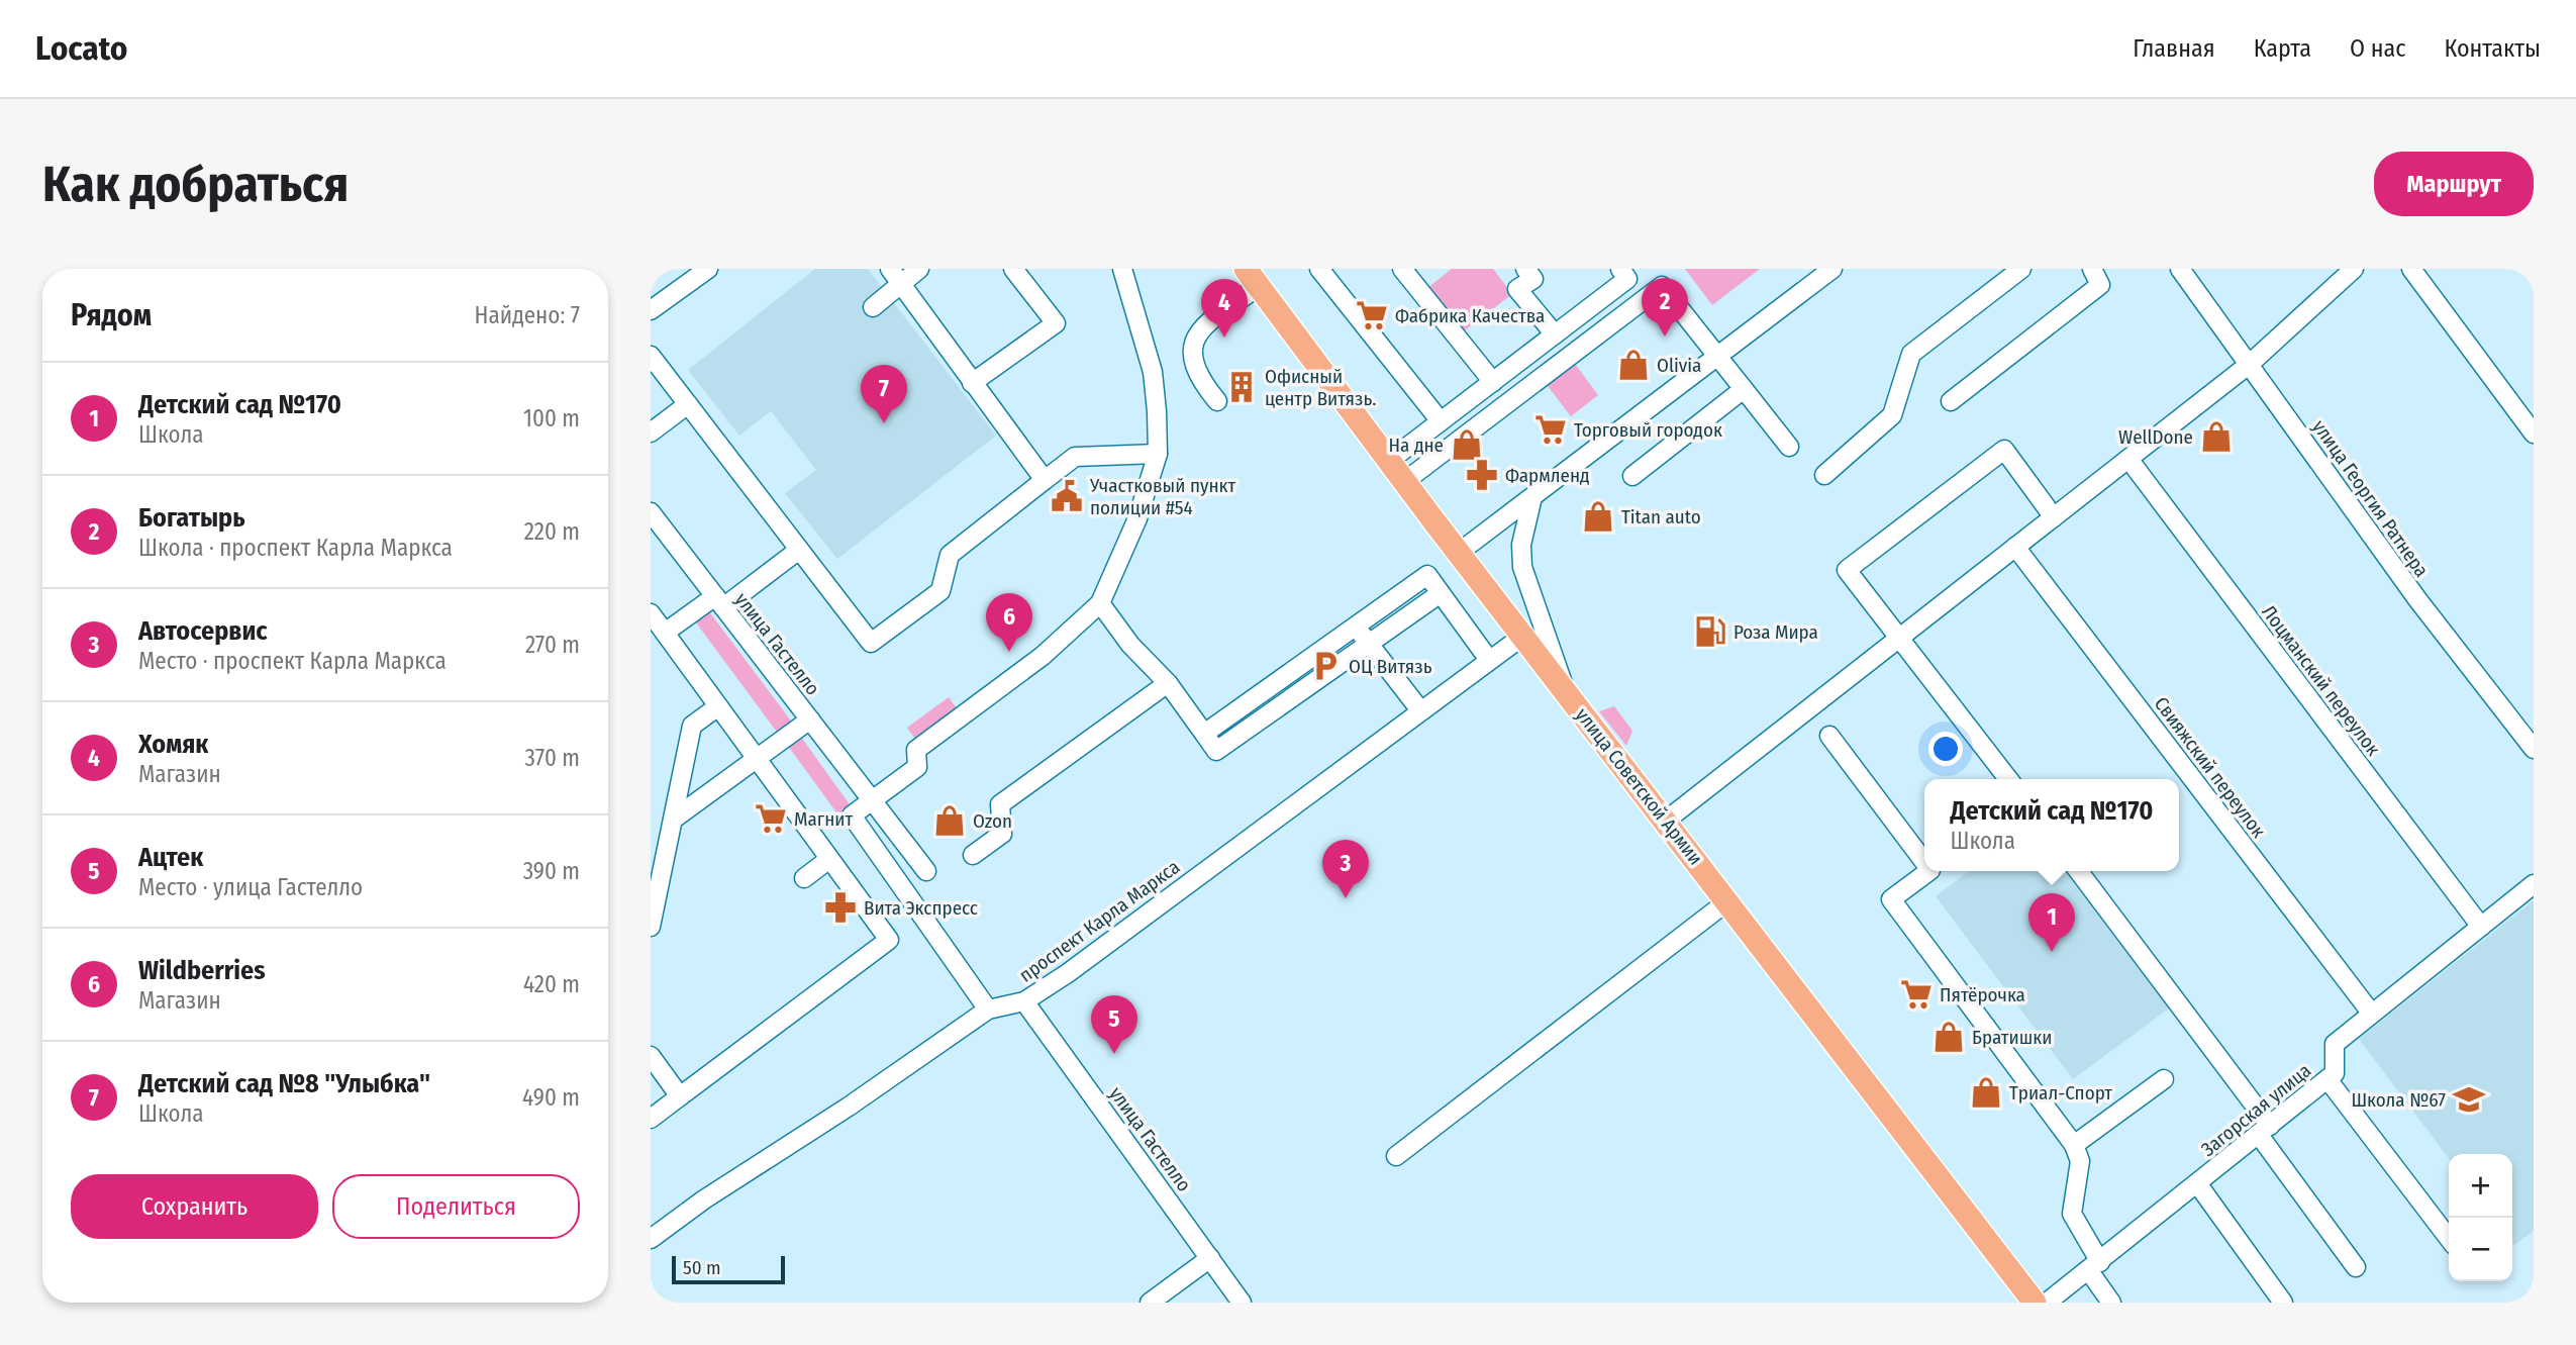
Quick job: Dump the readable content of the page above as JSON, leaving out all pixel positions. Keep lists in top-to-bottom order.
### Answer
{
  "streets": {
    "main road": ["улица Советской Армии"],
    "street": [
      "улица Георгия Ратнера",
      "улица Гастелло",
      "Лоцманский переулок",
      "Свияжский переулок",
      "проспект Карла Маркса",
      "Загорская улица"
    ]
  },
  "crossings": [
    ["улица Гастелло", "проспект Карла Маркса"],
    ["Лоцманский переулок", "Загорская улица"],
    ["Свияжский переулок", "Загорская улица"],
    ["улица Советской Армии", "проспект Карла Маркса"]
  ],
  "places": {
    "supermarket": [
      "Фабрика Качества",
      "Торговый городок",
      "Магнит",
      "Пятёрочка"
    ],
    "shop": [
      "Olivia",
      "WellDone",
      "На дне",
      "Titan auto",
      "Ozon",
      "Братишки",
      "Триал-Спорт"
    ],
    "building": ["Офисный центр Витязь."],
    "pharmacy": ["Фармленд", "Вита Экспресс"],
    "public building": ["Участковый пункт полиции #54"],
    "fuel station": ["Роза Мира"],
    "parking": ["ОЦ Витязь"],
    "school or university": ["Школа №67"]
  },
  "scale_bar": "50 m",
  "page": {
    "header": "Locato",
    "nav": [
      "Главная",
      "Карта",
      "О нас",
      "Контакты"
    ],
    "buttons": [
      "Маршрут",
      ["Сохранить", "Поделиться"]
    ],
    "title": "Как добраться",
    "heading": ["Рядом", "Найдено: 7"],
    "pins": [
      "2",
      "4",
      "7",
      "6",
      "3",
      "1",
      "5"
    ],
    "list": [
      {
        "mark": "1",
        "name": "Детский сад №170",
        "note": "Школа",
        "value": "100 m"
      },
      {
        "mark": "2",
        "name": "Богатырь",
        "note": "Школа · проспект Карла Маркса",
        "value": "220 m"
      },
      {
        "mark": "3",
        "name": "Автосервис",
        "note": "Место · проспект Карла Маркса",
        "value": "270 m"
      },
      {
        "mark": "4",
        "name": "Хомяк",
        "note": "Магазин",
        "value": "370 m"
      },
      {
        "mark": "5",
        "name": "Ацтек",
        "note": "Место · улица Гастелло",
        "value": "390 m"
      },
      {
        "mark": "6",
        "name": "Wildberries",
        "note": "Магазин",
        "value": "420 m"
      },
      {
        "mark": "7",
        "name": "Детский сад №8 \"Улыбка\"",
        "note": "Школа",
        "value": "490 m"
      }
    ],
    "popup": ["Детский сад №170", "Школа"],
    "map_buttons": ["+", "−"],
    "scale": "50 m"
  }
}
